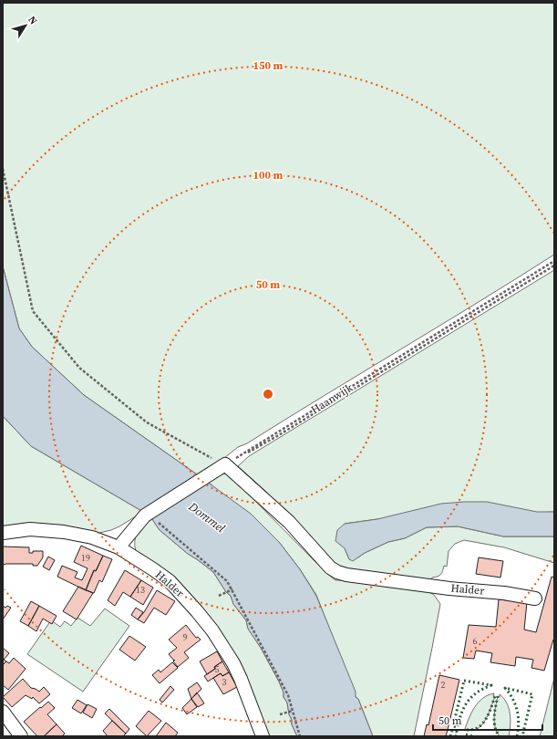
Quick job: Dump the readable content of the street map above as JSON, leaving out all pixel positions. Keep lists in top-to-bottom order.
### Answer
{
  "streets": {
    "street": ["Halder"],
    "path": ["Haanwijk"]
  },
  "crossings": [
    ["Haanwijk", "Halder"]
  ],
  "water": ["Dommel"],
  "house_numbers": [
    "19",
    "13",
    "9",
    "6",
    "5",
    "3",
    "2"
  ],
  "scale_bar": "50 m",
  "north": "top right",
  "rings": ["150 m", "100 m", "50 m"]
}
